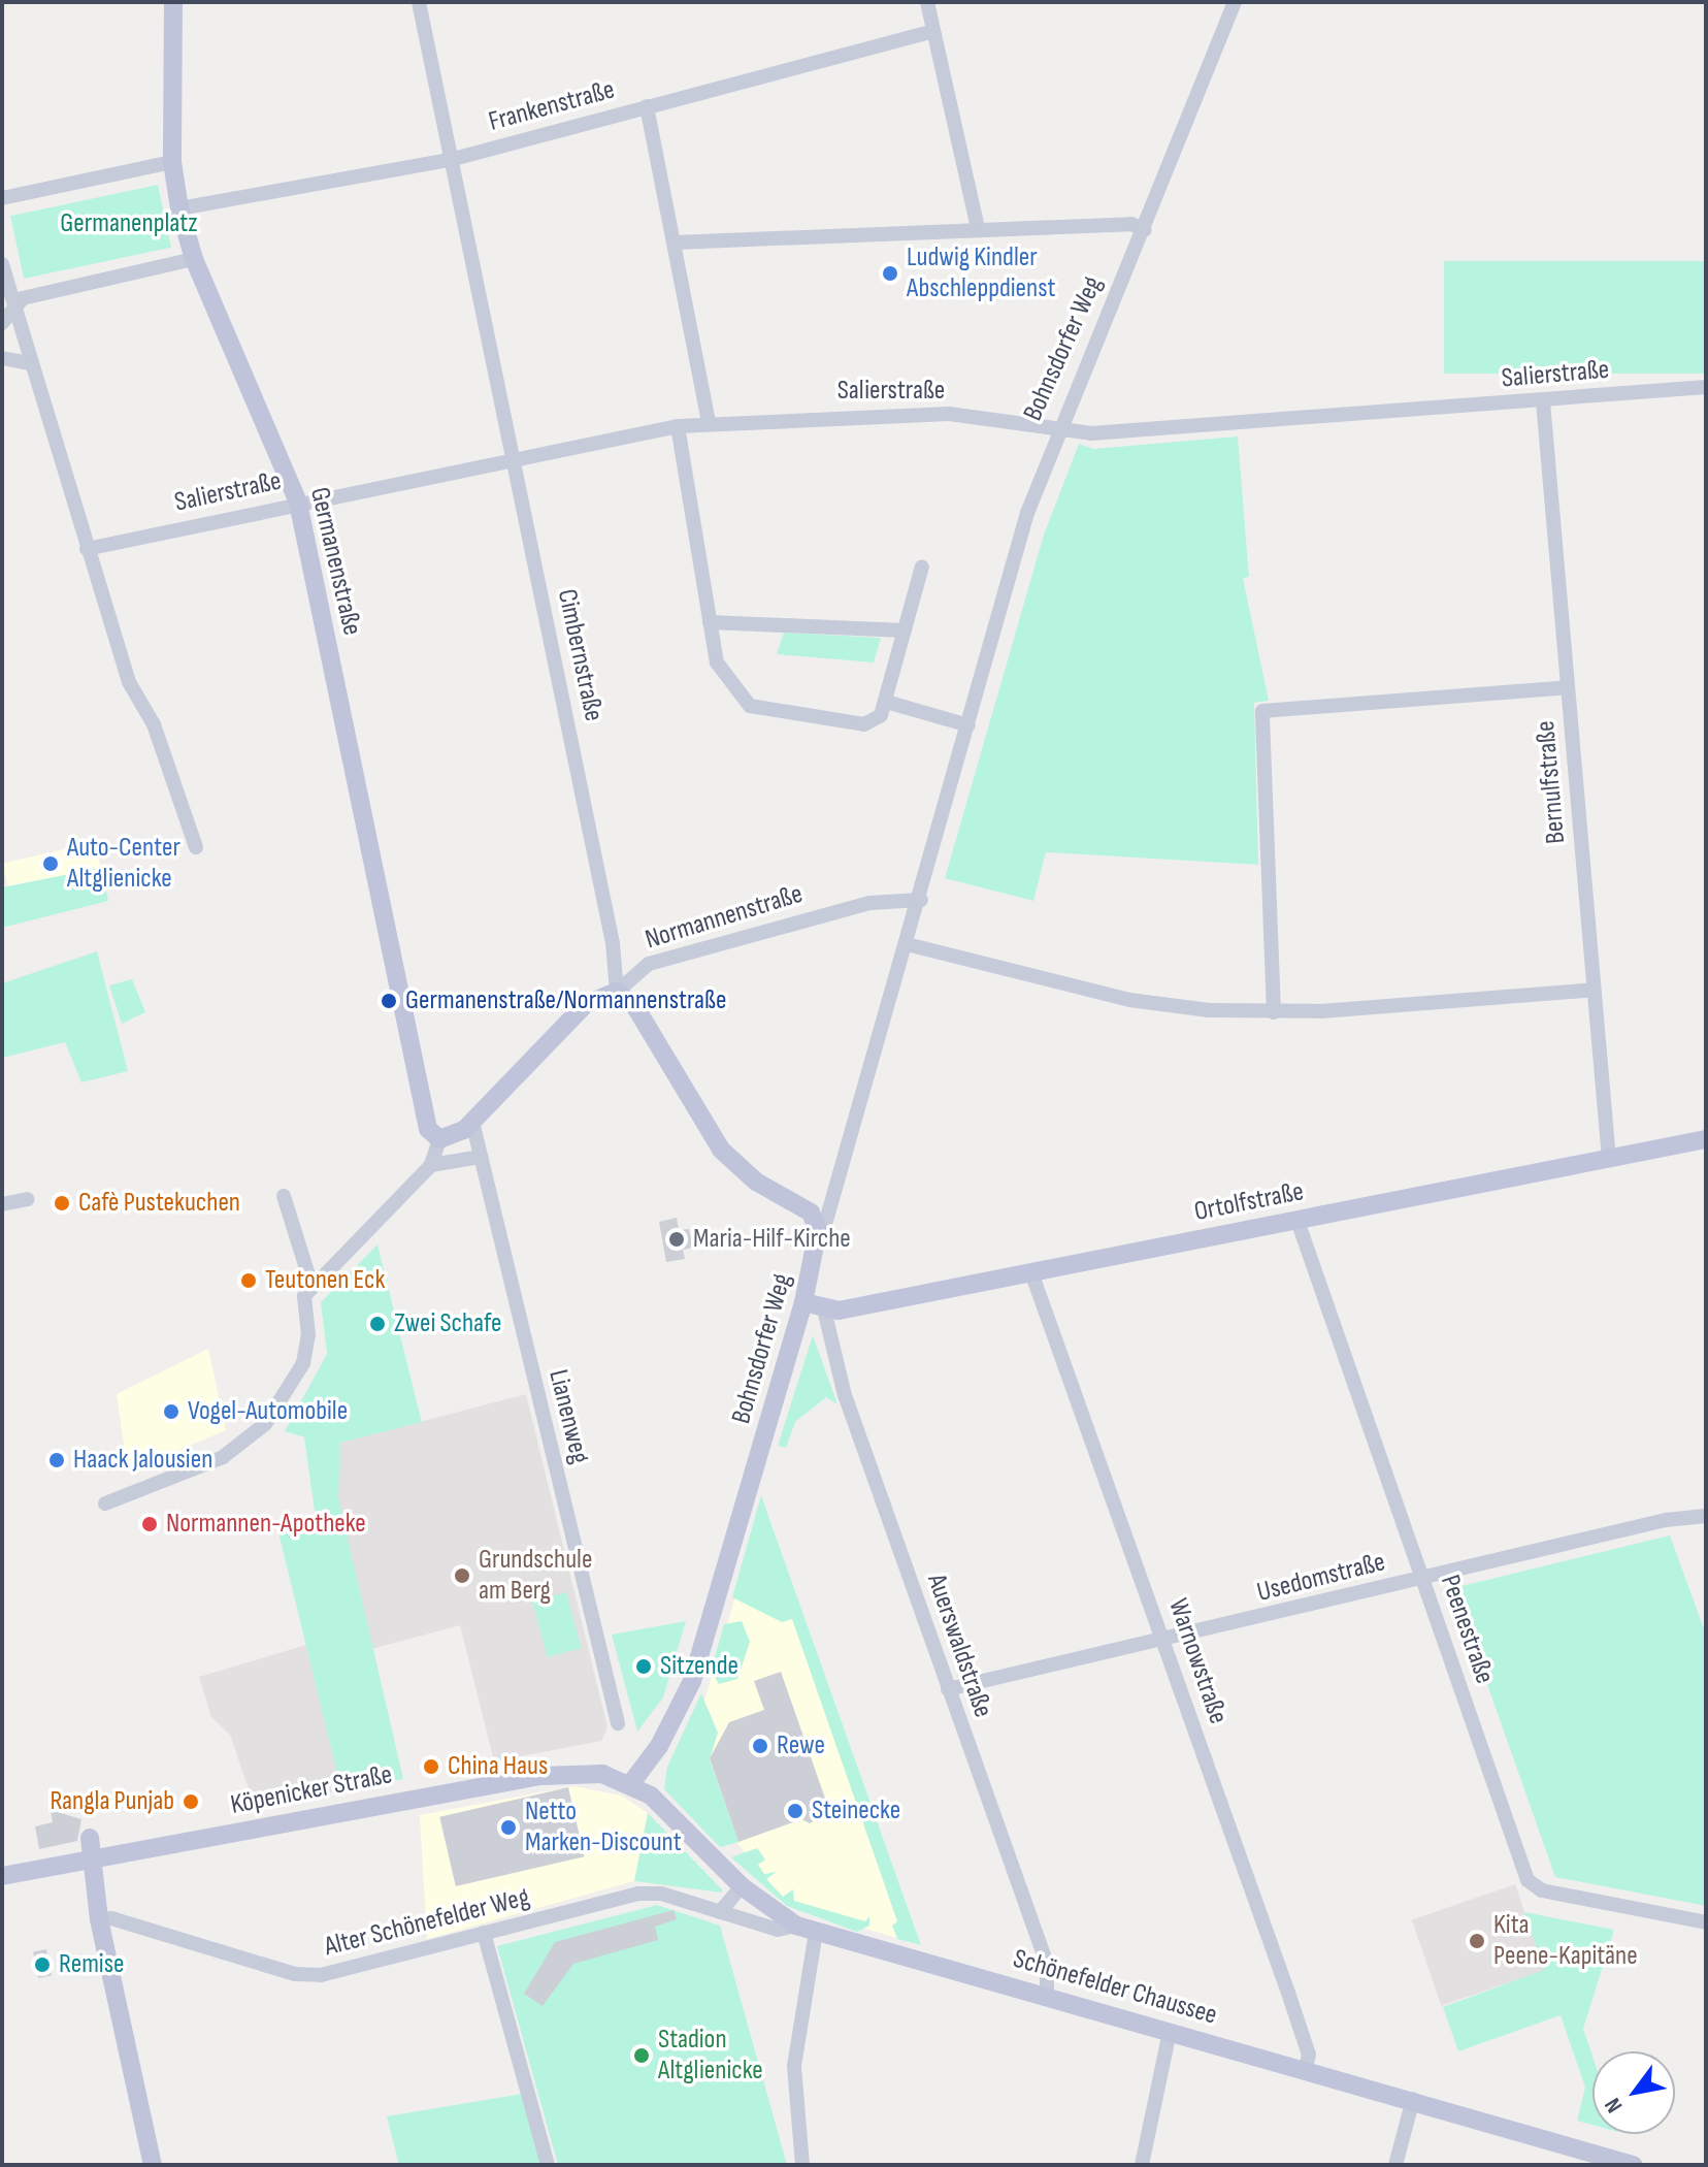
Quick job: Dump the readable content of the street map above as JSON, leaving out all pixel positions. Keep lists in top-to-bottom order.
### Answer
{
  "streets": {
    "street": [
      "Frankenstraße",
      "Bohnsdorfer Weg",
      "Salierstraße",
      "Germanenstraße",
      "Cimbernstraße",
      "Bernulfstraße",
      "Normannenstraße",
      "Ortolfstraße",
      "Lianenweg",
      "Usedomstraße",
      "Peenestraße",
      "Auerswaldstraße",
      "Warnowstraße",
      "Köpenicker Straße",
      "Alter Schönefelder Weg",
      "Schönefelder Chaussee"
    ]
  },
  "crossings": [
    ["Frankenstraße", "Germanenstraße"],
    ["Frankenstraße", "Cimbernstraße"],
    ["Bohnsdorfer Weg", "Salierstraße"],
    ["Bohnsdorfer Weg", "Normannenstraße"],
    ["Bohnsdorfer Weg", "Ortolfstraße"],
    ["Bohnsdorfer Weg", "Köpenicker Straße"],
    ["Bohnsdorfer Weg", "Schönefelder Chaussee"],
    ["Salierstraße", "Germanenstraße"],
    ["Salierstraße", "Cimbernstraße"],
    ["Salierstraße", "Bernulfstraße"],
    ["Germanenstraße", "Normannenstraße"],
    ["Cimbernstraße", "Normannenstraße"],
    ["Bernulfstraße", "Ortolfstraße"],
    ["Normannenstraße", "Lianenweg"],
    ["Ortolfstraße", "Peenestraße"],
    ["Ortolfstraße", "Auerswaldstraße"],
    ["Ortolfstraße", "Warnowstraße"],
    ["Usedomstraße", "Peenestraße"],
    ["Usedomstraße", "Auerswaldstraße"],
    ["Usedomstraße", "Warnowstraße"],
    ["Auerswaldstraße", "Schönefelder Chaussee"],
    ["Warnowstraße", "Schönefelder Chaussee"],
    ["Köpenicker Straße", "Schönefelder Chaussee"],
    ["Alter Schönefelder Weg", "Schönefelder Chaussee"]
  ],
  "parks": ["Germanenplatz"],
  "places": [
    "Ludwig Kindler Abschleppdienst",
    "Auto-Center Altglienicke",
    "Germanenstraße/Normannenstraße",
    "Cafè Pustekuchen",
    "Maria-Hilf-Kirche",
    "Teutonen Eck",
    "Zwei Schafe",
    "Vogel-Automobile",
    "Haack Jalousien",
    "Normannen-Apotheke",
    "Grundschule am Berg",
    "Sitzende",
    "Rewe",
    "China Haus",
    "Rangla Punjab",
    "Steinecke",
    "Netto Marken-Discount",
    "Kita Peene-Kapitäne",
    "Remise",
    "Stadion Altglienicke"
  ],
  "north": "bottom left"
}
